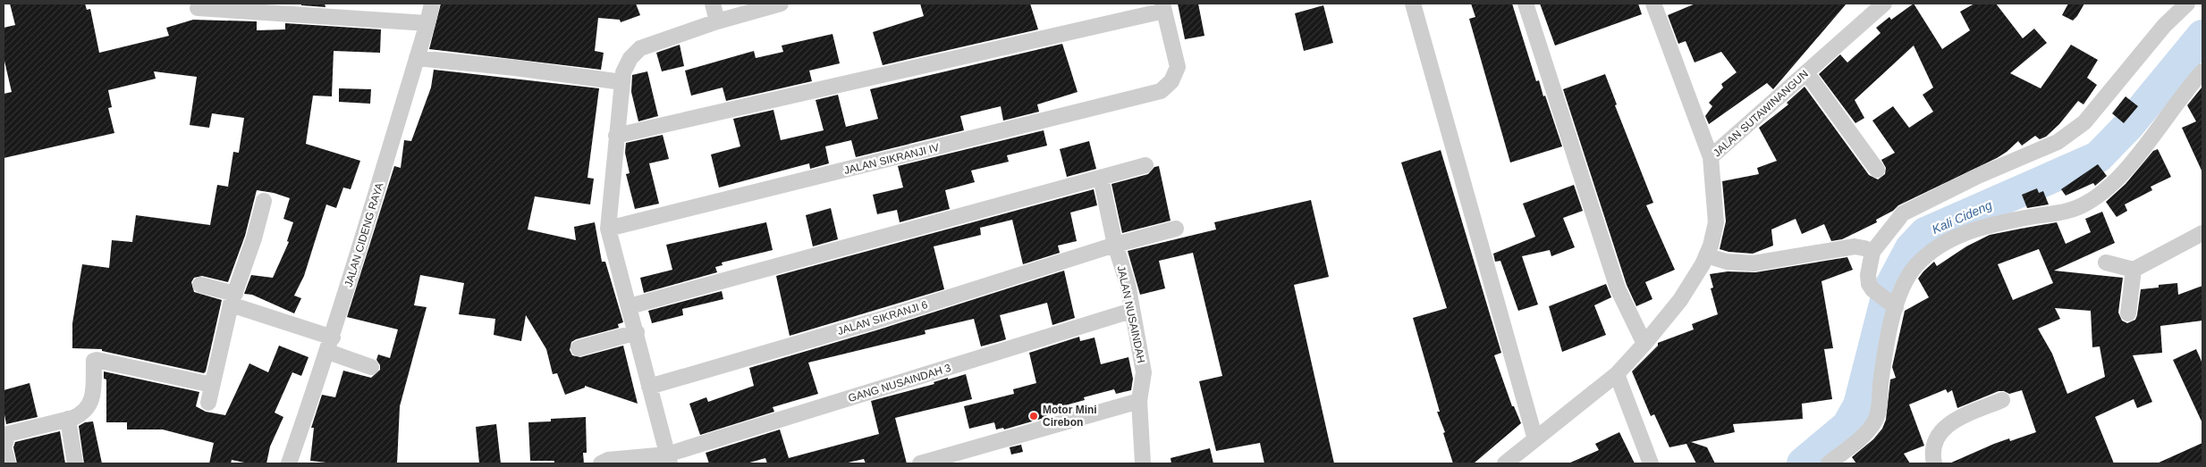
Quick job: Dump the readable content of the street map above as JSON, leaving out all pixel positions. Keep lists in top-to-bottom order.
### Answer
{
  "streets": {
    "street": [
      "JALAN SUTAWINANGUN",
      "JALAN SIKRANJI IV",
      "JALAN CIDENG RAYA",
      "JALAN NUSAINDAH",
      "JALAN SIKRANJI 6",
      "GANG NUSAINDAH 3"
    ]
  },
  "crossings": [
    ["JALAN NUSAINDAH", "JALAN SIKRANJI 6"],
    ["JALAN NUSAINDAH", "GANG NUSAINDAH 3"]
  ],
  "water": ["Kali Cideng"],
  "places": ["Motor Mini Cirebon"]
}
